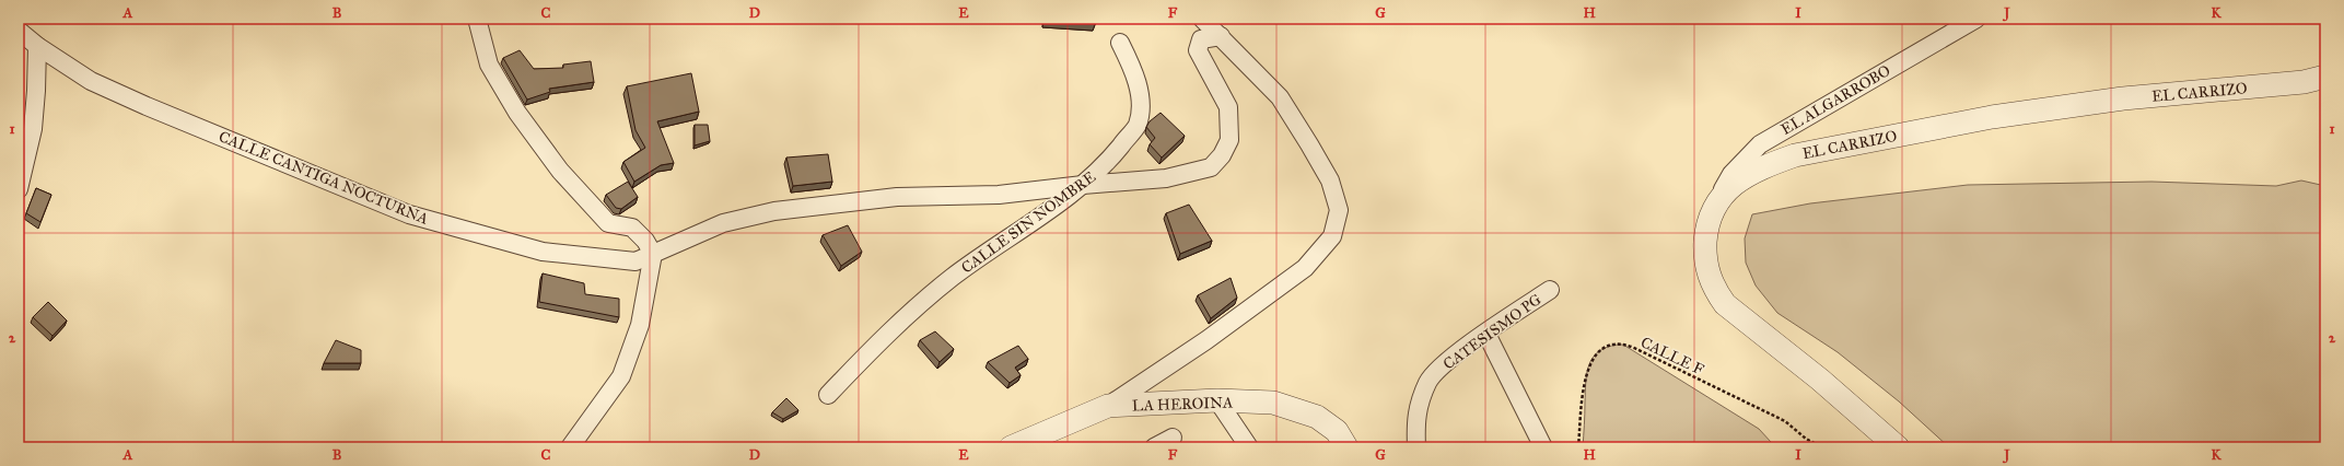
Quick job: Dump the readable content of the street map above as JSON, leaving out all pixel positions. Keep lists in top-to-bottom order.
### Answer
{
  "streets": {
    "street": [
      "EL CARRIZO",
      "EL ALGARROBO",
      "CALLE CANTIGA NOCTURNA",
      "CALLE SIN NOMBRE",
      "CATESISMO PG",
      "LA HEROINA"
    ],
    "path": ["CALLE F"]
  },
  "crossings": [
    ["EL CARRIZO", "EL ALGARROBO"],
    ["CALLE CANTIGA NOCTURNA", "CALLE SIN NOMBRE"]
  ],
  "grid": {
    "columns": [
      "A",
      "B",
      "C",
      "D",
      "E",
      "F",
      "G",
      "H",
      "I",
      "J",
      "K"
    ],
    "rows": ["1", "2"]
  }
}
